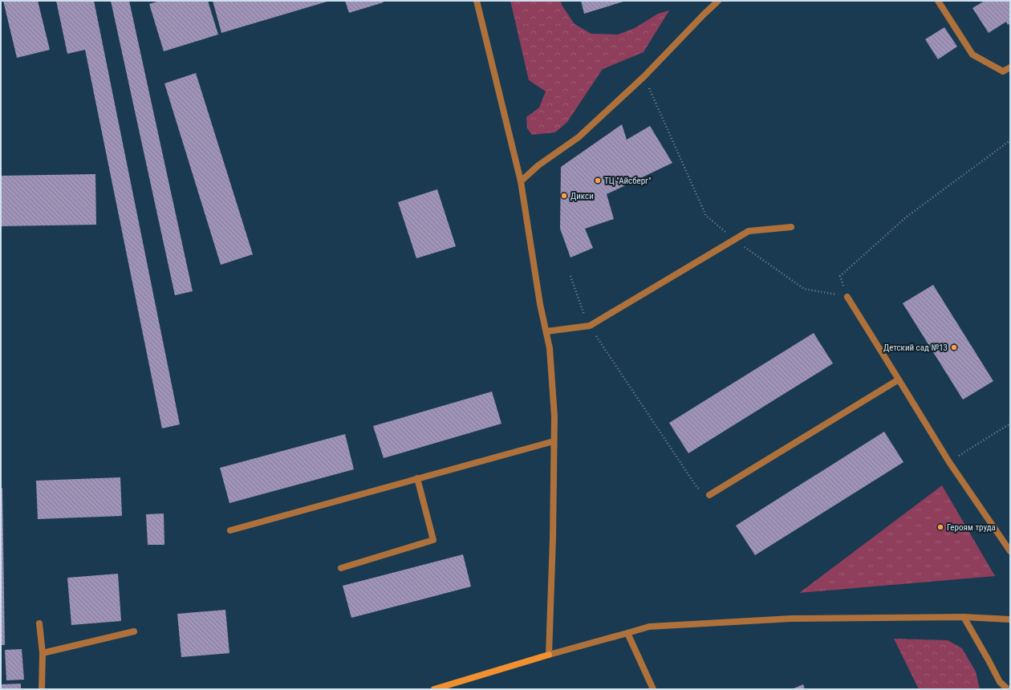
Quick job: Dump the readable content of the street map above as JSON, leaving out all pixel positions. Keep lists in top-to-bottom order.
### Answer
{
  "places": [
    "ТЦ \"Айсберг\"",
    "Дикси",
    "Детский сад №13",
    "Героям труда"
  ]
}
